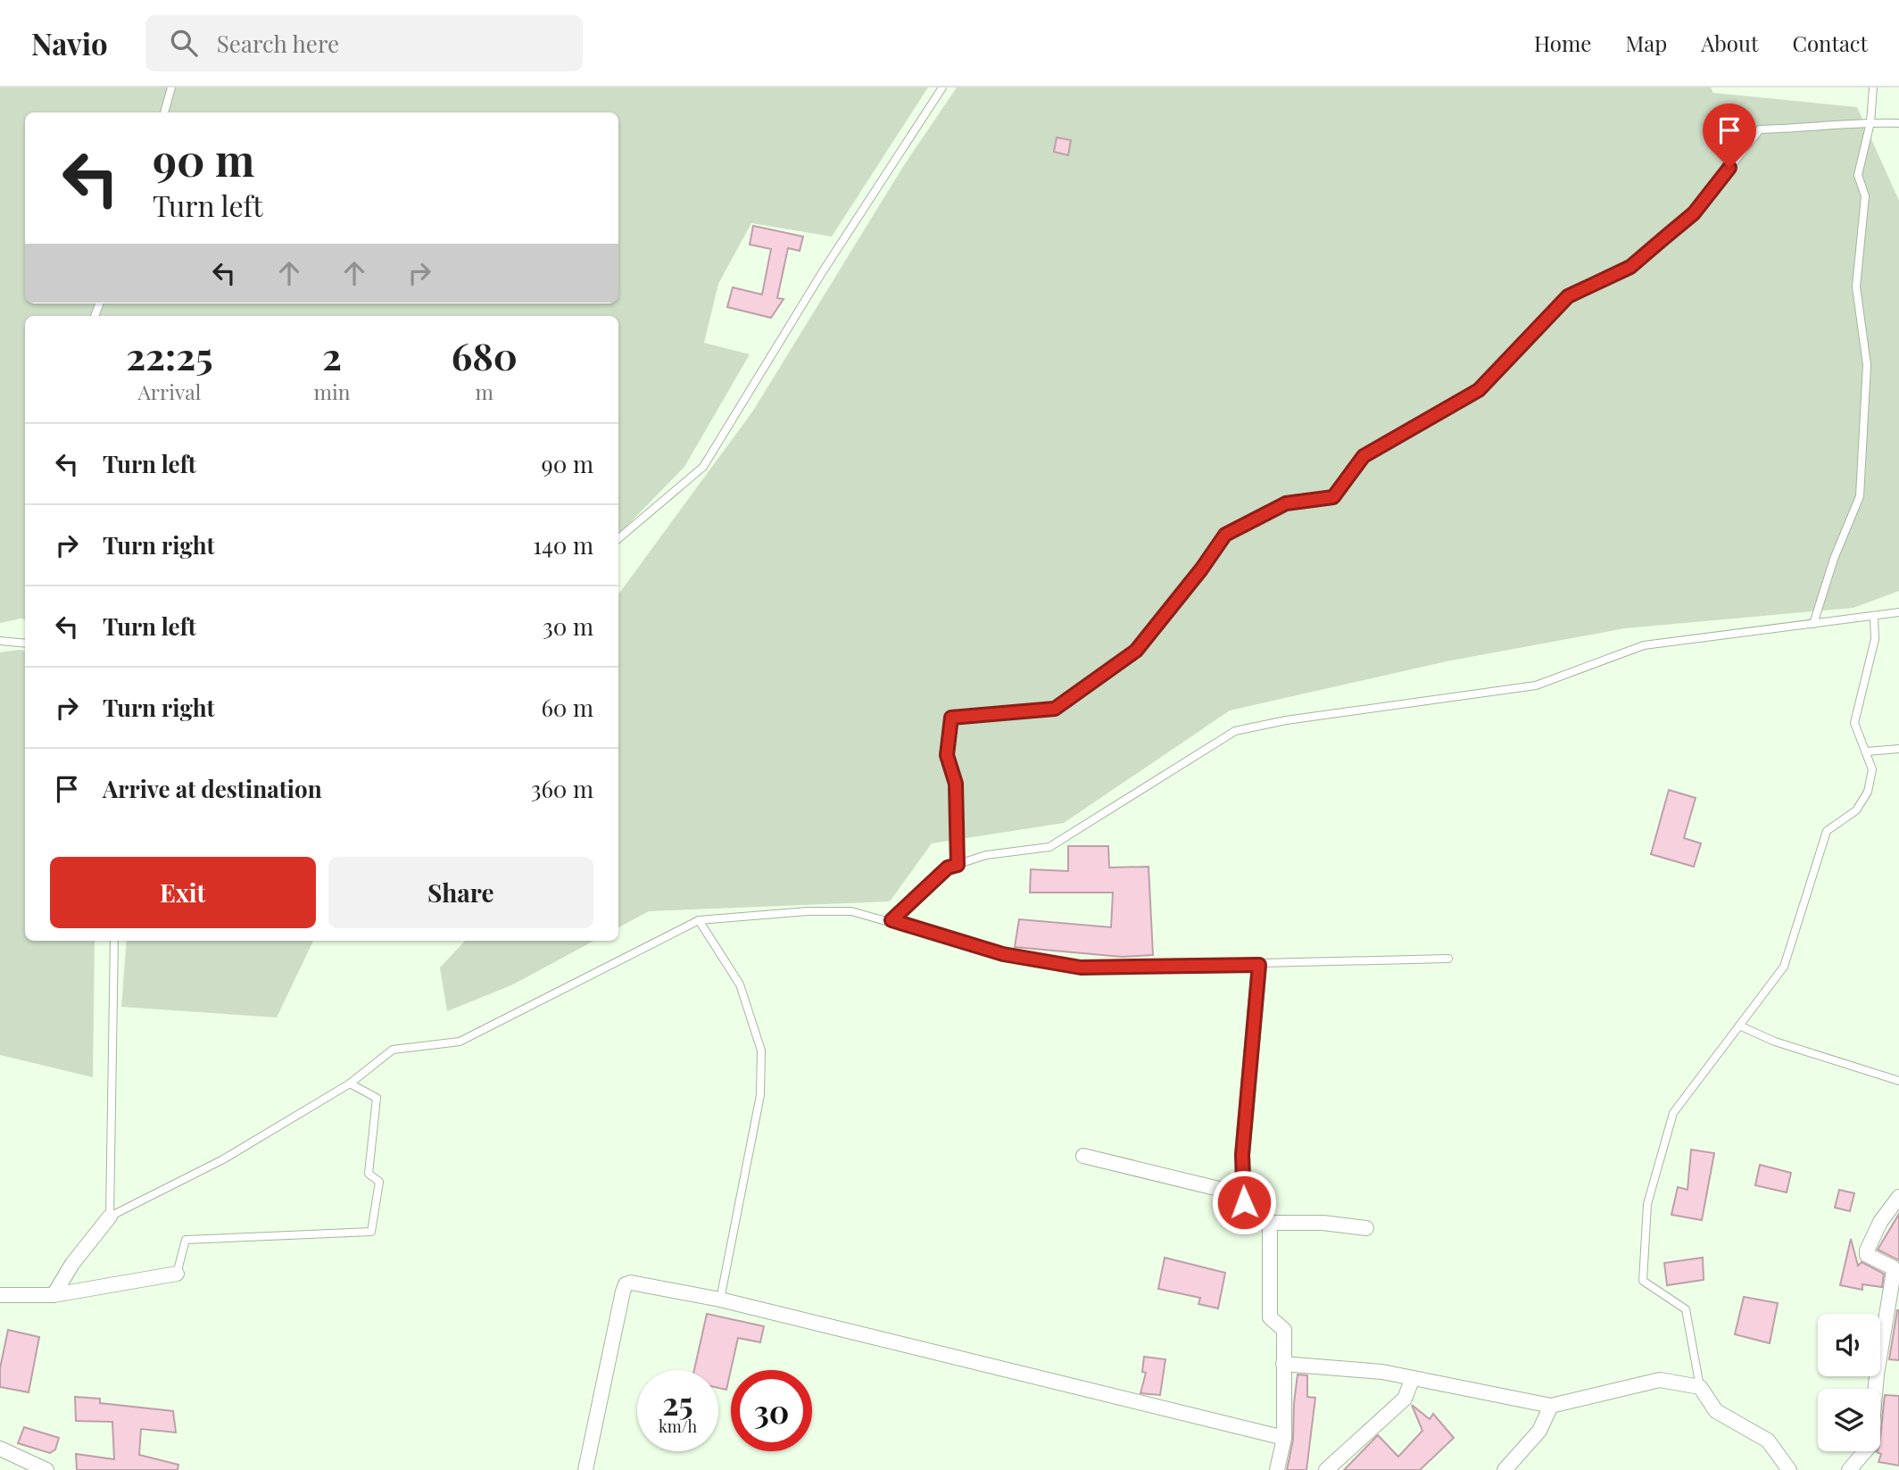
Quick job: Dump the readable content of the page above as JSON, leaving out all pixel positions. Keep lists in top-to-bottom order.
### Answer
{
  "page": {
    "header": "Navio",
    "search": "Search here",
    "nav": [
      "Home",
      "Map",
      "About",
      "Contact"
    ],
    "turn": ["90 m", "Turn left"],
    "eta": [
      "22:25",
      "Arrival",
      "2",
      "min",
      "680",
      "m"
    ],
    "list": [
      {
        "name": "Turn left",
        "value": "90 m"
      },
      {
        "name": "Turn right",
        "value": "140 m"
      },
      {
        "name": "Turn left",
        "value": "30 m"
      },
      {
        "name": "Turn right",
        "value": "60 m"
      },
      {
        "name": "Arrive at destination",
        "value": "360 m"
      }
    ],
    "buttons": ["Exit", "Share"],
    "speed": "25 km/h",
    "limit": "30"
  }
}
